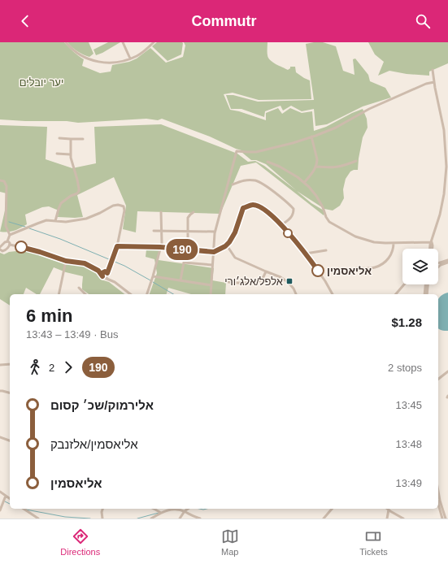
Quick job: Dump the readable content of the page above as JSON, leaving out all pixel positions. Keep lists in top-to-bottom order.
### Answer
{
  "parks": ["יער יובלים"],
  "places": {
    "other": ["אליאסמין"],
    "transit": ["אלפל/אלג׳ורי"]
  },
  "lines": ["bus line 190"],
  "page": {
    "header": "Commutr",
    "on_map": "190",
    "heading": ["6 min", "13:43 – 13:49 · Bus", "$1.28"],
    "legs": ["2", "190", "2 stops"],
    "list": [
      {
        "name": "אלירמוק/שכ׳ קסום",
        "value": "13:45"
      },
      {
        "name": "אליאסמין/אלזנבק",
        "value": "13:48"
      },
      {
        "name": "אליאסמין",
        "value": "13:49"
      }
    ],
    "tabs": ["Directions", "Map", "Tickets"]
  }
}
